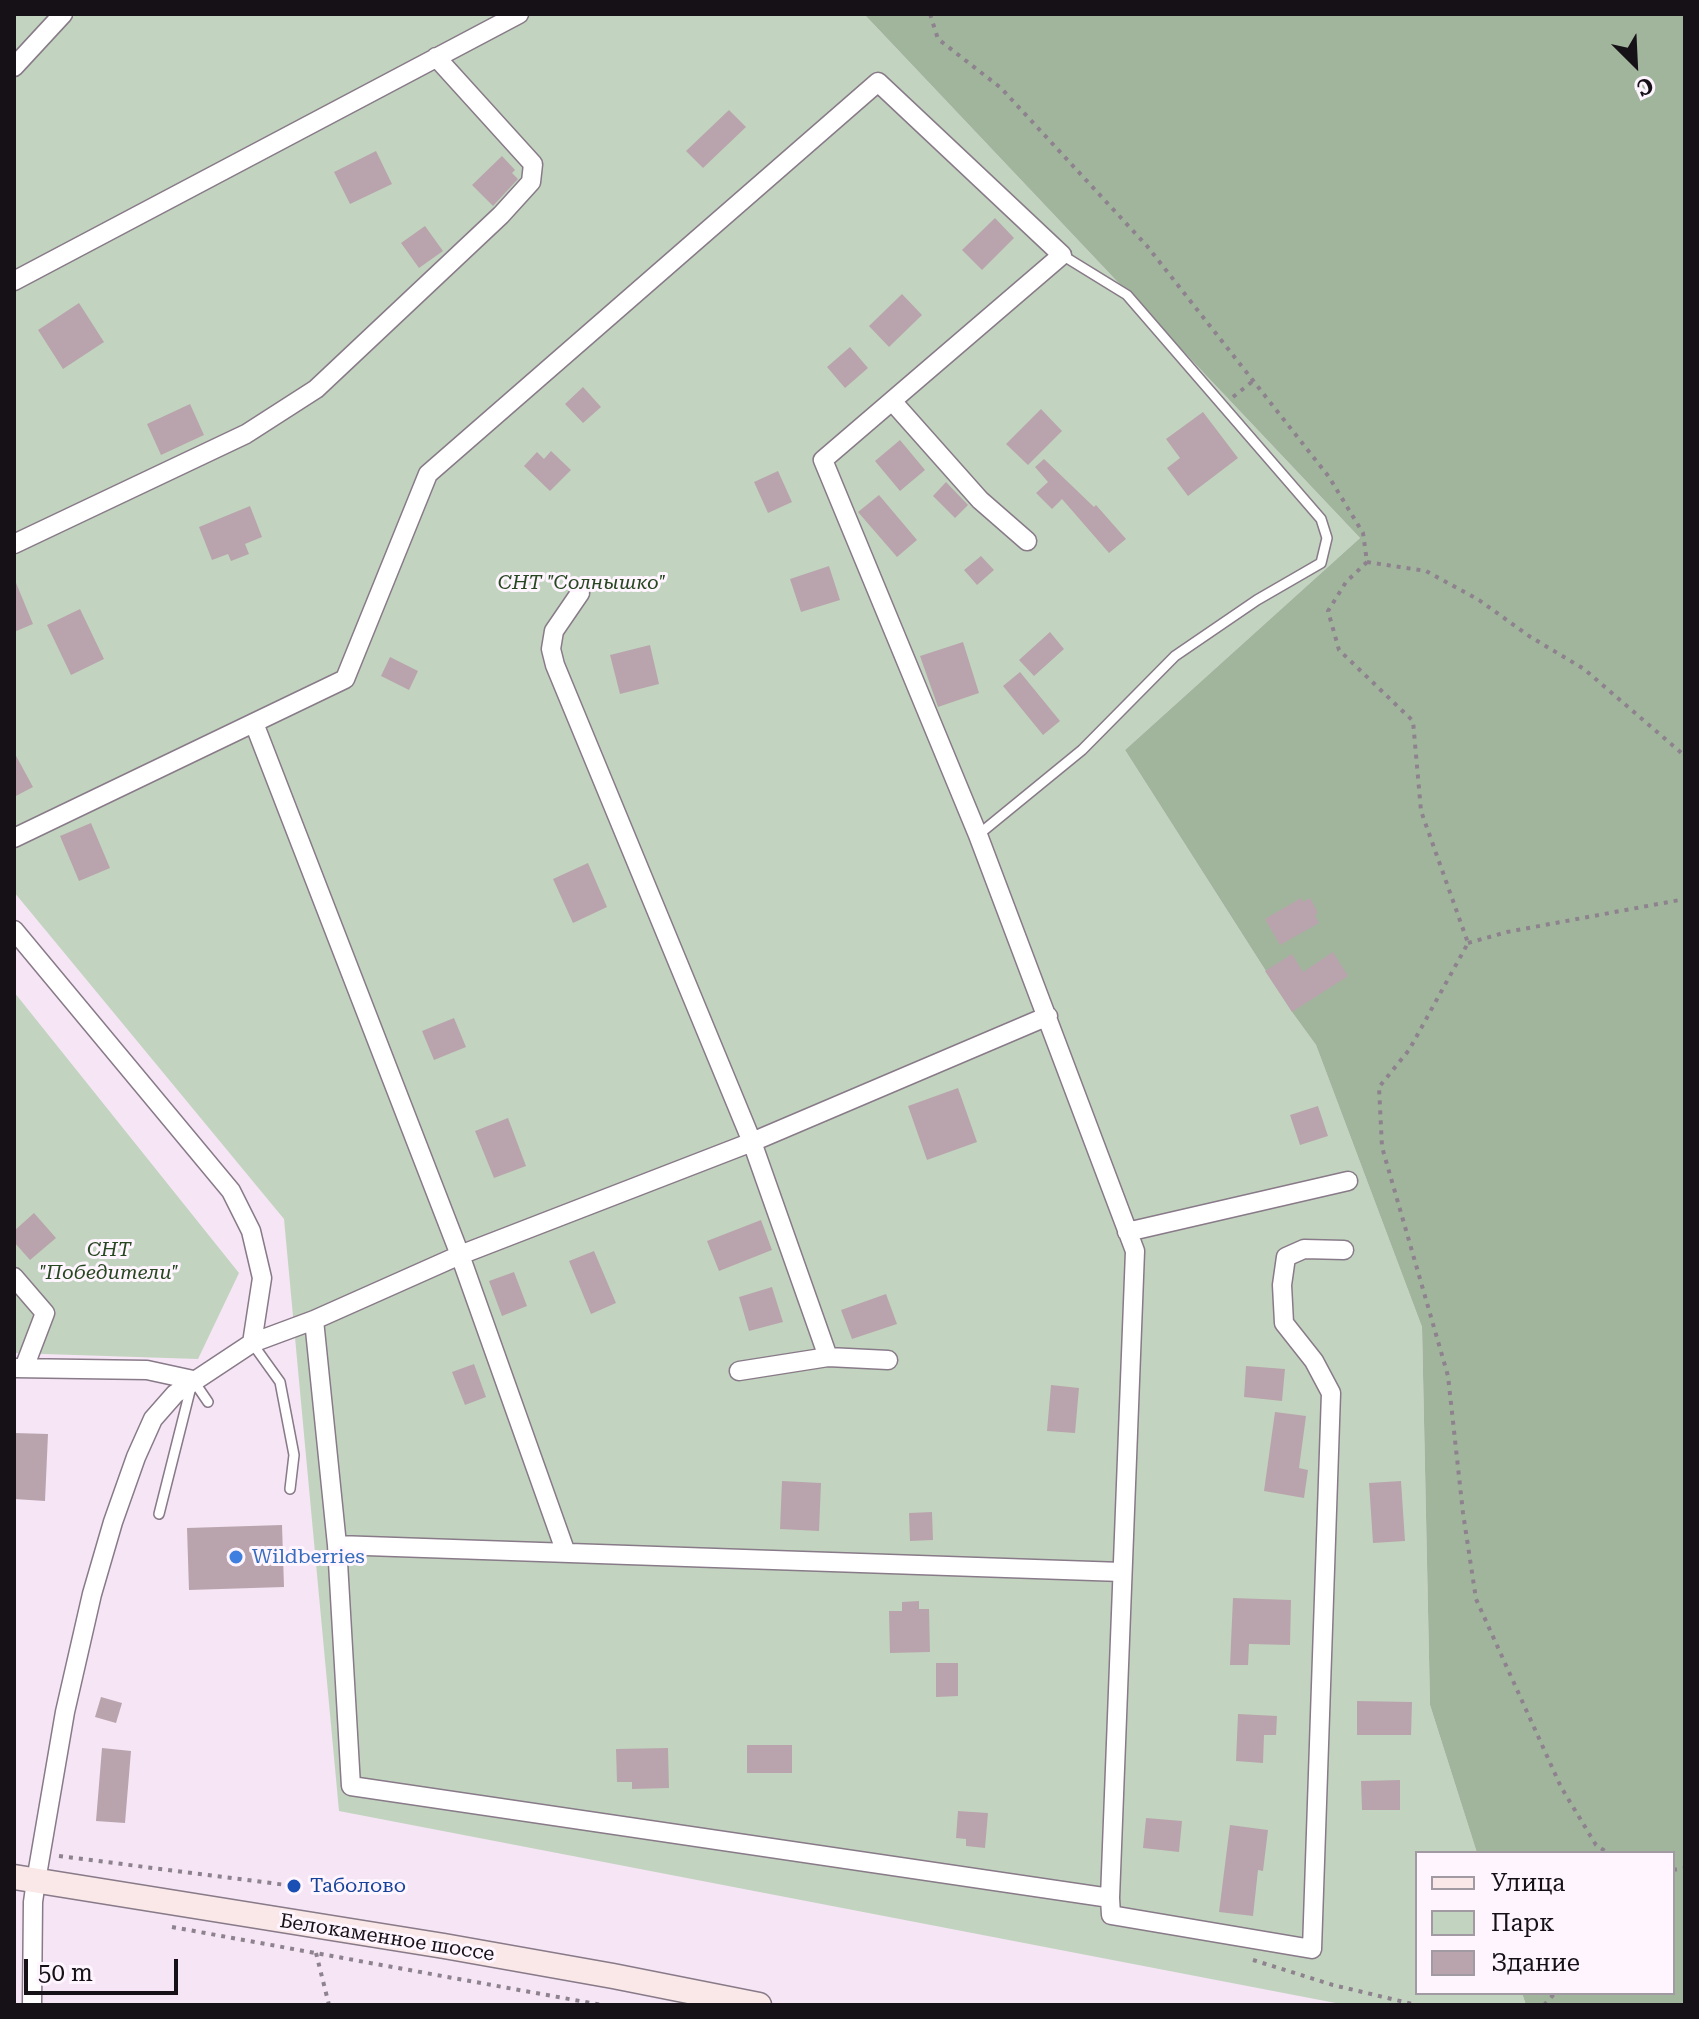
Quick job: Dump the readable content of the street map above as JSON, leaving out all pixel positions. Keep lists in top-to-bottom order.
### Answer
{
  "streets": {
    "main road": ["Белокаменное шоссе"]
  },
  "parks": ["СНТ \"Солнышко\"", "СНТ \"Победители\""],
  "places": ["Wildberries", "Таболово"],
  "legend": ["Улица", "Парк", "Здание"],
  "scale_bar": "50 m",
  "north": "bottom right"
}
